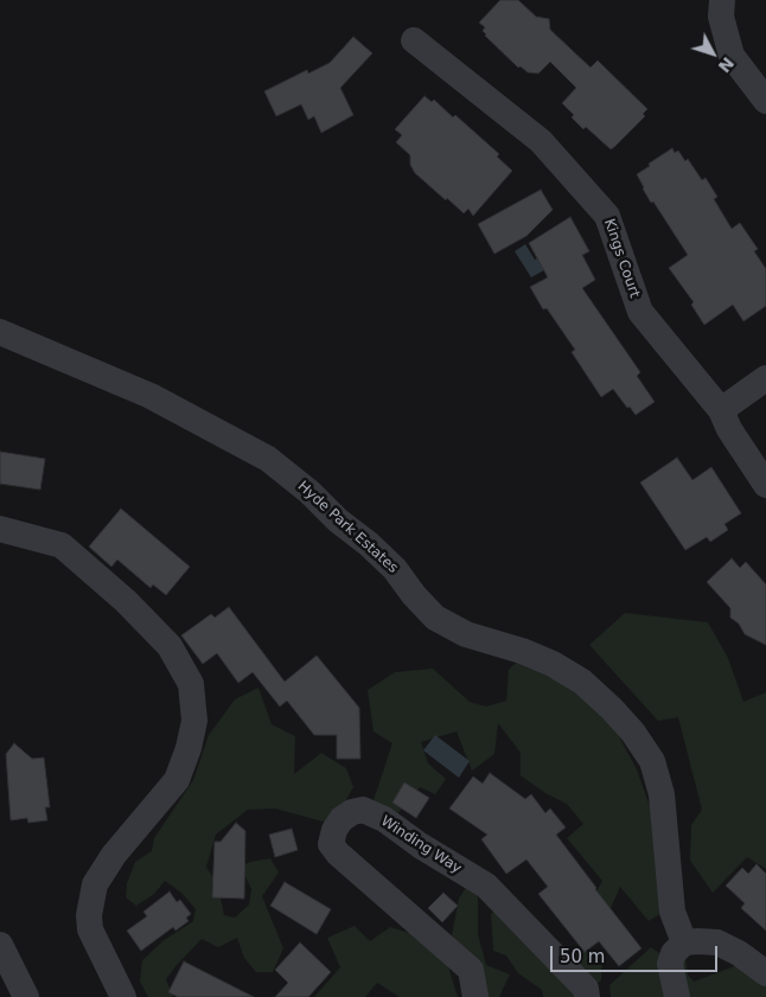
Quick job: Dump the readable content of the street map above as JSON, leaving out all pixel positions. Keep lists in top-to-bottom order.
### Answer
{
  "streets": {
    "street": ["Kings Court", "Hyde Park Estates", "Winding Way"]
  },
  "scale_bar": "50 m",
  "north": "bottom right"
}
